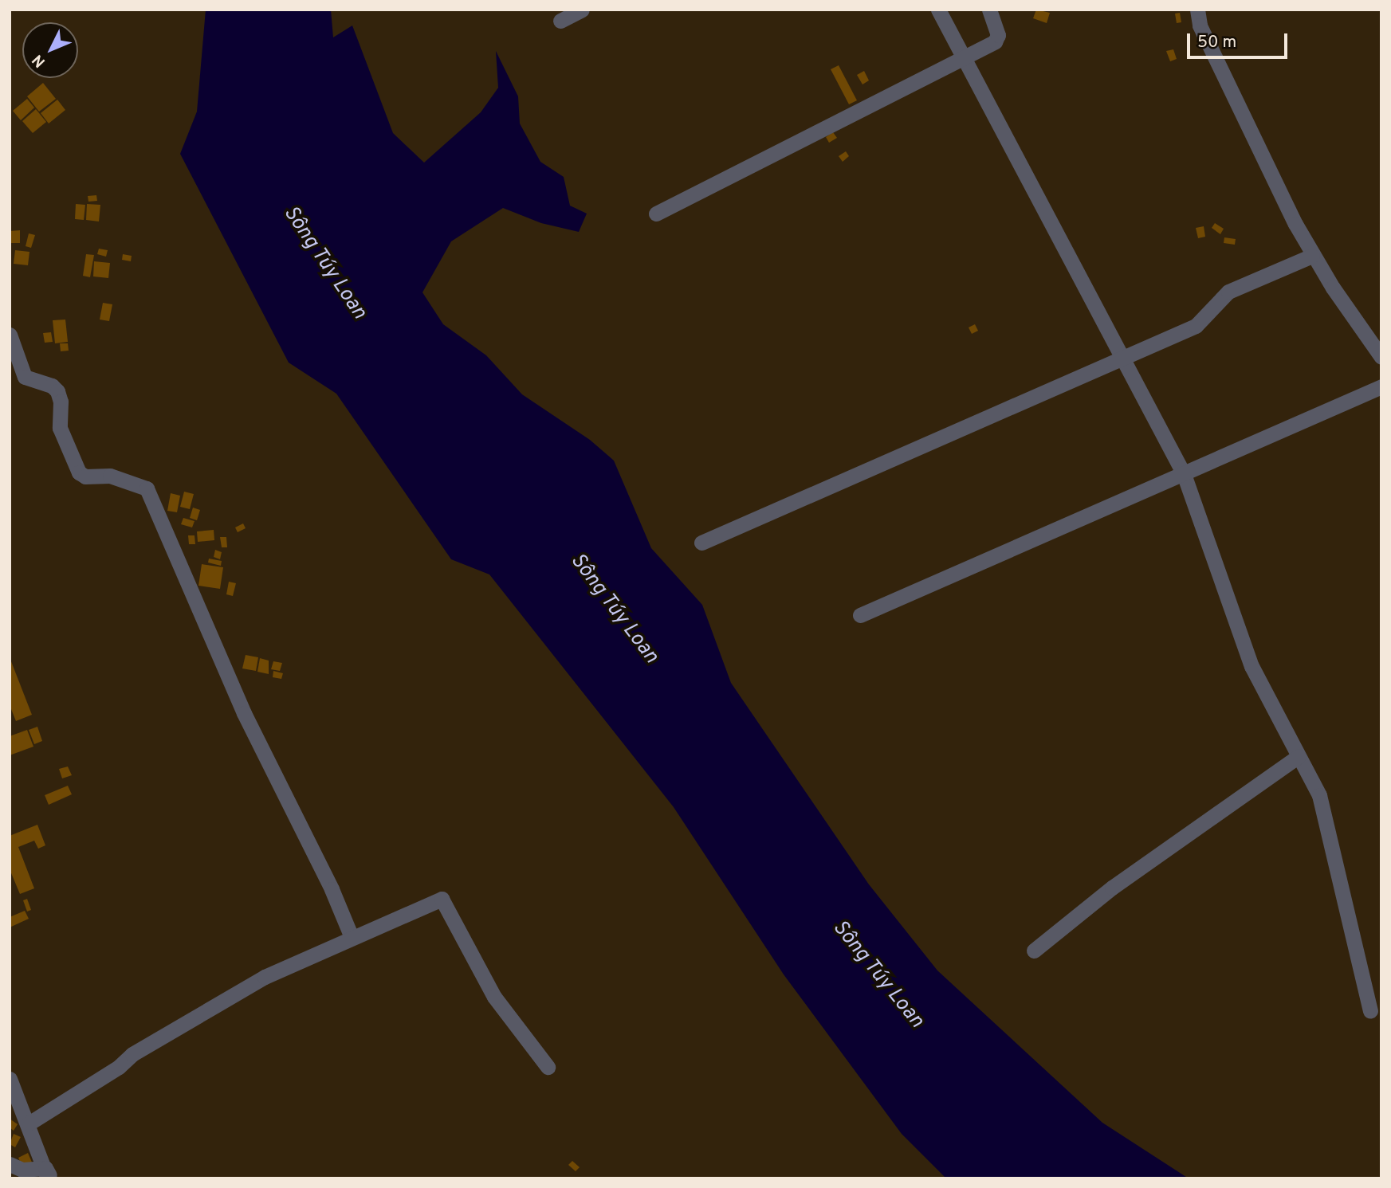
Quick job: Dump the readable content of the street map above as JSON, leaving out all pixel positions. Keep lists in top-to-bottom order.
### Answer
{
  "water": ["Sông Túy Loan"],
  "scale_bar": "50 m",
  "north": "bottom left"
}
